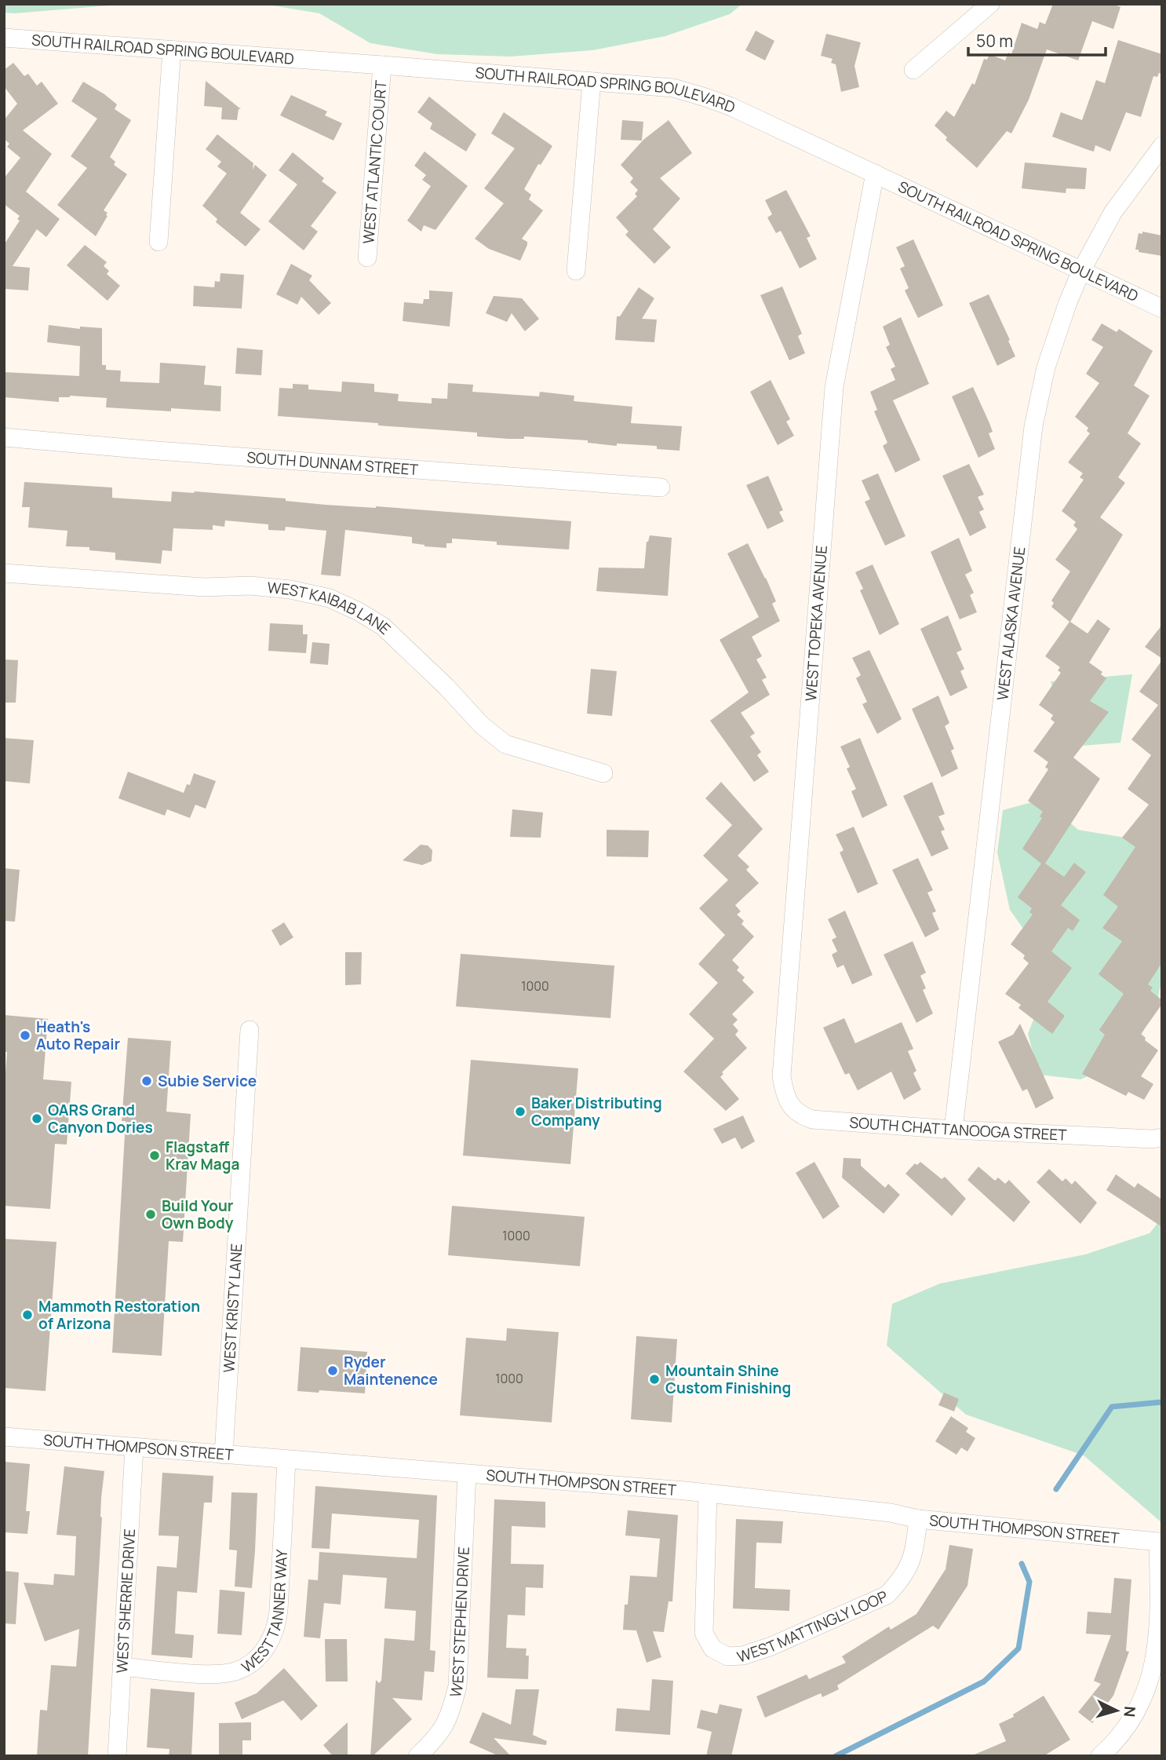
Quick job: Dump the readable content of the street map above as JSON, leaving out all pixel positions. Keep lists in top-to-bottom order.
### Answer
{
  "streets": {
    "street": [
      "SOUTH RAILROAD SPRING BOULEVARD",
      "WEST ATLANTIC COURT",
      "SOUTH DUNNAM STREET",
      "WEST KAIBAB LANE",
      "WEST TOPEKA AVENUE",
      "WEST ALASKA AVENUE",
      "SOUTH CHATTANOOGA STREET",
      "WEST KRISTY LANE",
      "SOUTH THOMPSON STREET",
      "WEST SHERRIE DRIVE",
      "WEST TANNER WAY",
      "WEST STEPHEN DRIVE",
      "WEST MATTINGLY LOOP"
    ]
  },
  "crossings": [
    ["SOUTH RAILROAD SPRING BOULEVARD", "WEST ATLANTIC COURT"],
    ["SOUTH RAILROAD SPRING BOULEVARD", "WEST TOPEKA AVENUE"],
    ["SOUTH RAILROAD SPRING BOULEVARD", "WEST ALASKA AVENUE"],
    ["WEST TOPEKA AVENUE", "SOUTH CHATTANOOGA STREET"],
    ["WEST ALASKA AVENUE", "SOUTH CHATTANOOGA STREET"],
    ["WEST KRISTY LANE", "SOUTH THOMPSON STREET"],
    ["SOUTH THOMPSON STREET", "WEST SHERRIE DRIVE"],
    ["SOUTH THOMPSON STREET", "WEST TANNER WAY"],
    ["SOUTH THOMPSON STREET", "WEST STEPHEN DRIVE"],
    ["SOUTH THOMPSON STREET", "WEST MATTINGLY LOOP"],
    ["WEST SHERRIE DRIVE", "WEST TANNER WAY"]
  ],
  "places": [
    "Heath's Auto Repair",
    "Subie Service",
    "Baker Distributing Company",
    "OARS Grand Canyon Dories",
    "Flagstaff Krav Maga",
    "Build Your Own Body",
    "Mammoth Restoration of Arizona",
    "Ryder Maintenence",
    "Mountain Shine Custom Finishing"
  ],
  "house_numbers": ["1000", "1000", "1000"],
  "scale_bar": "50 m",
  "north": "right"
}
